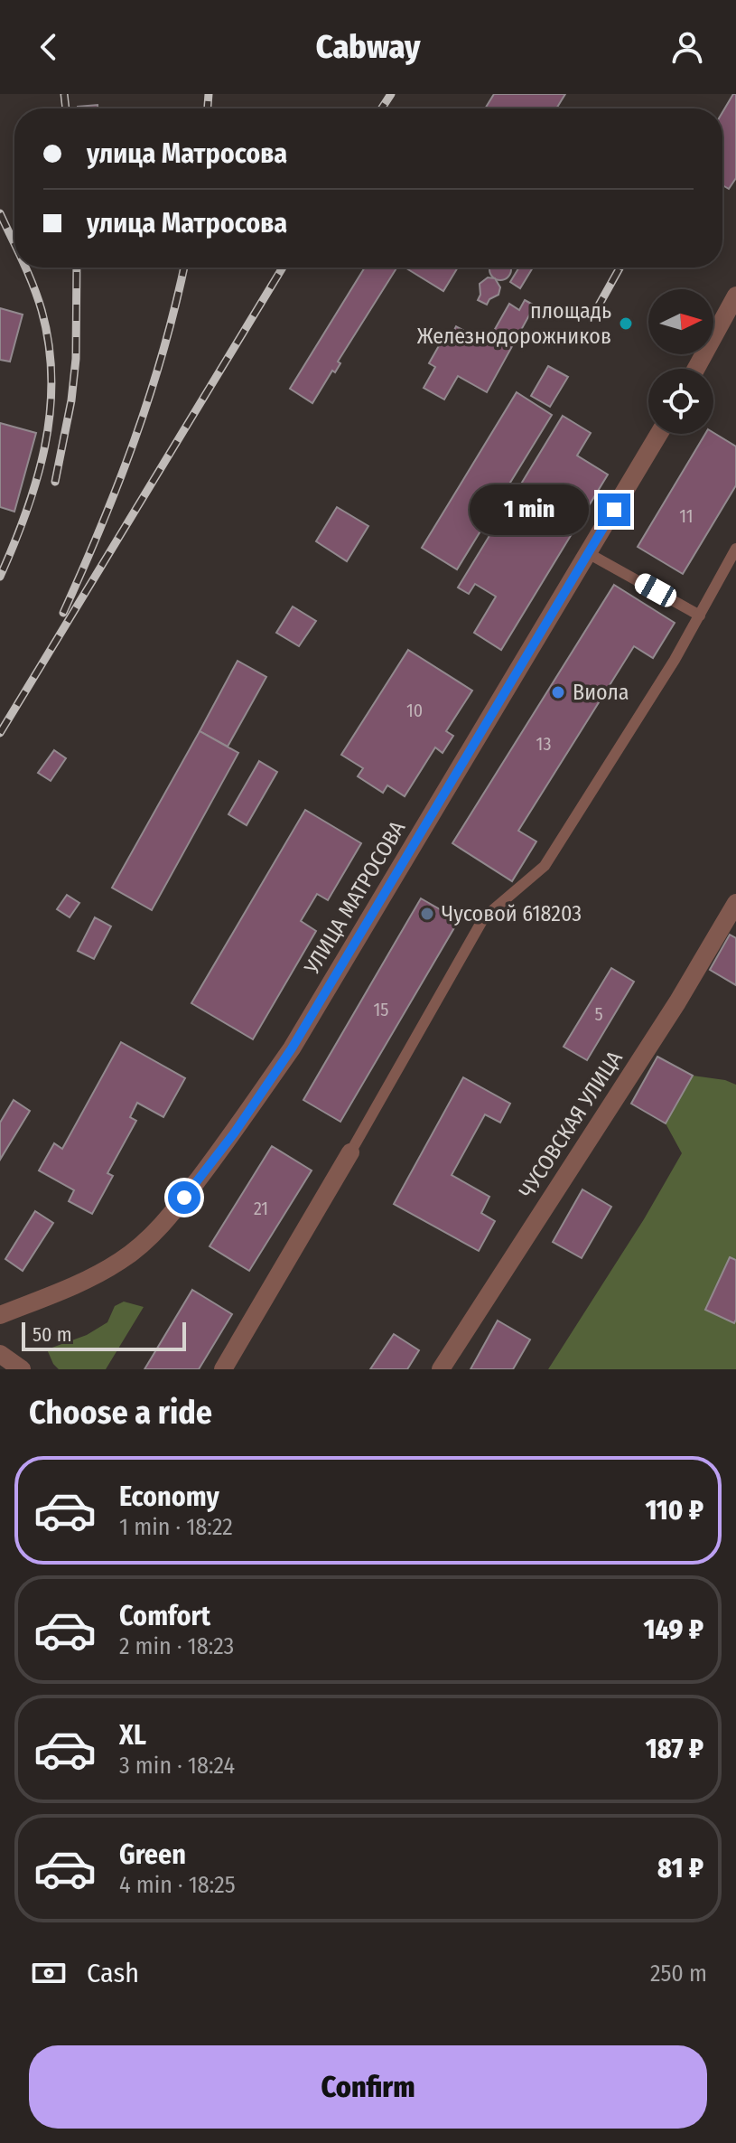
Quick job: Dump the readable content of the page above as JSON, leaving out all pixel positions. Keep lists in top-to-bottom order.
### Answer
{
  "streets": {
    "street": ["УЛИЦА МАТРОСОВА", "ЧУСОВСКАЯ УЛИЦА"]
  },
  "places": ["площадь Железнодорожников", "Виола", "Чусовой 618203"],
  "house_numbers": [
    "11",
    "10",
    "13",
    "15",
    "5",
    "21"
  ],
  "scale_bar": "50 m",
  "north": "right",
  "page": {
    "header": "Cabway",
    "banner": ["улица Матросова", "улица Матросова"],
    "bubble": "1 min",
    "scale": "50 m",
    "heading": "Choose a ride",
    "list": [
      {
        "name": "Economy",
        "note": "1 min · 18:22",
        "value": "110 ₽"
      },
      {
        "name": "Comfort",
        "note": "2 min · 18:23",
        "value": "149 ₽"
      },
      {
        "name": "XL",
        "note": "3 min · 18:24",
        "value": "187 ₽"
      },
      {
        "name": "Green",
        "note": "4 min · 18:25",
        "value": "81 ₽"
      }
    ],
    "pay": ["Cash", "250 m"],
    "buttons": "Confirm"
  }
}
